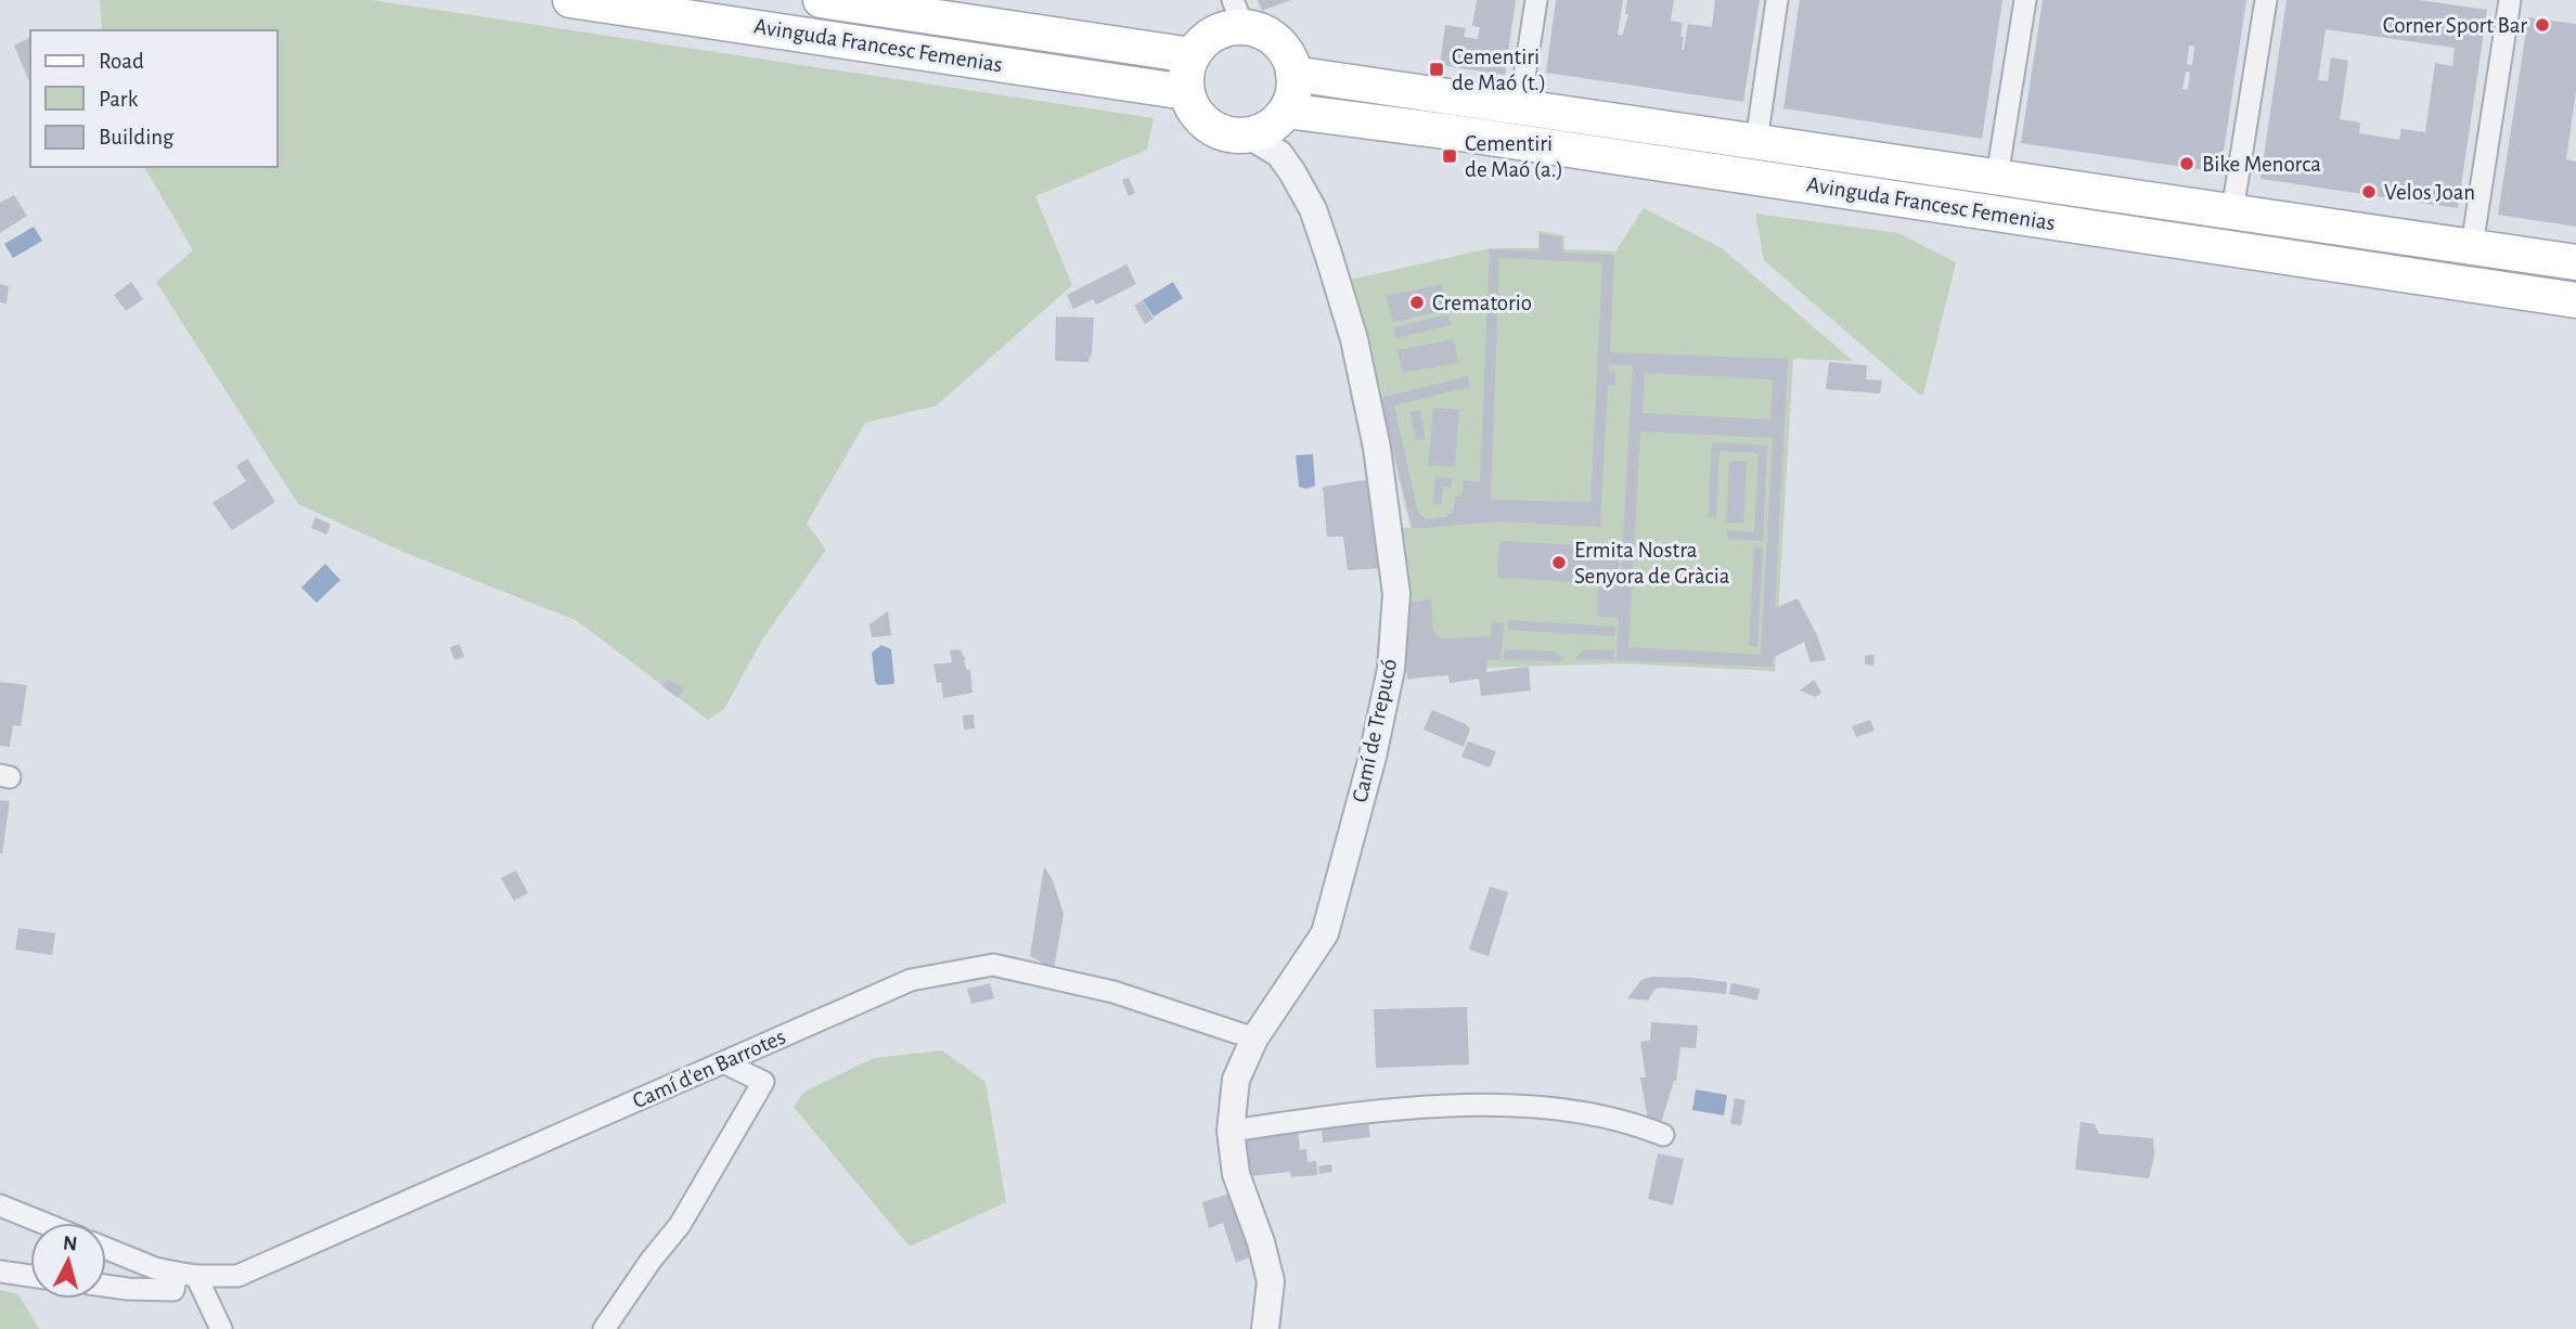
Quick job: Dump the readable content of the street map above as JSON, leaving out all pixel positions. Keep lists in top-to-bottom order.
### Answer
{
  "streets": {
    "main road": ["Avinguda Francesc Femenias"],
    "street": ["Camí de Trepucó", "Camí d'en Barrotes"]
  },
  "crossings": [
    ["Avinguda Francesc Femenias", "Camí de Trepucó"],
    ["Camí de Trepucó", "Camí d'en Barrotes"]
  ],
  "places": {
    "other": [
      "Corner Sport Bar",
      "Bike Menorca",
      "Velos Joan",
      "Crematorio",
      "Ermita Nostra Senyora de Gràcia"
    ],
    "transit": ["Cementiri de Maó (t.)", "Cementiri de Maó (a.)"]
  },
  "legend": ["Road", "Park", "Building"],
  "north": "top"
}
